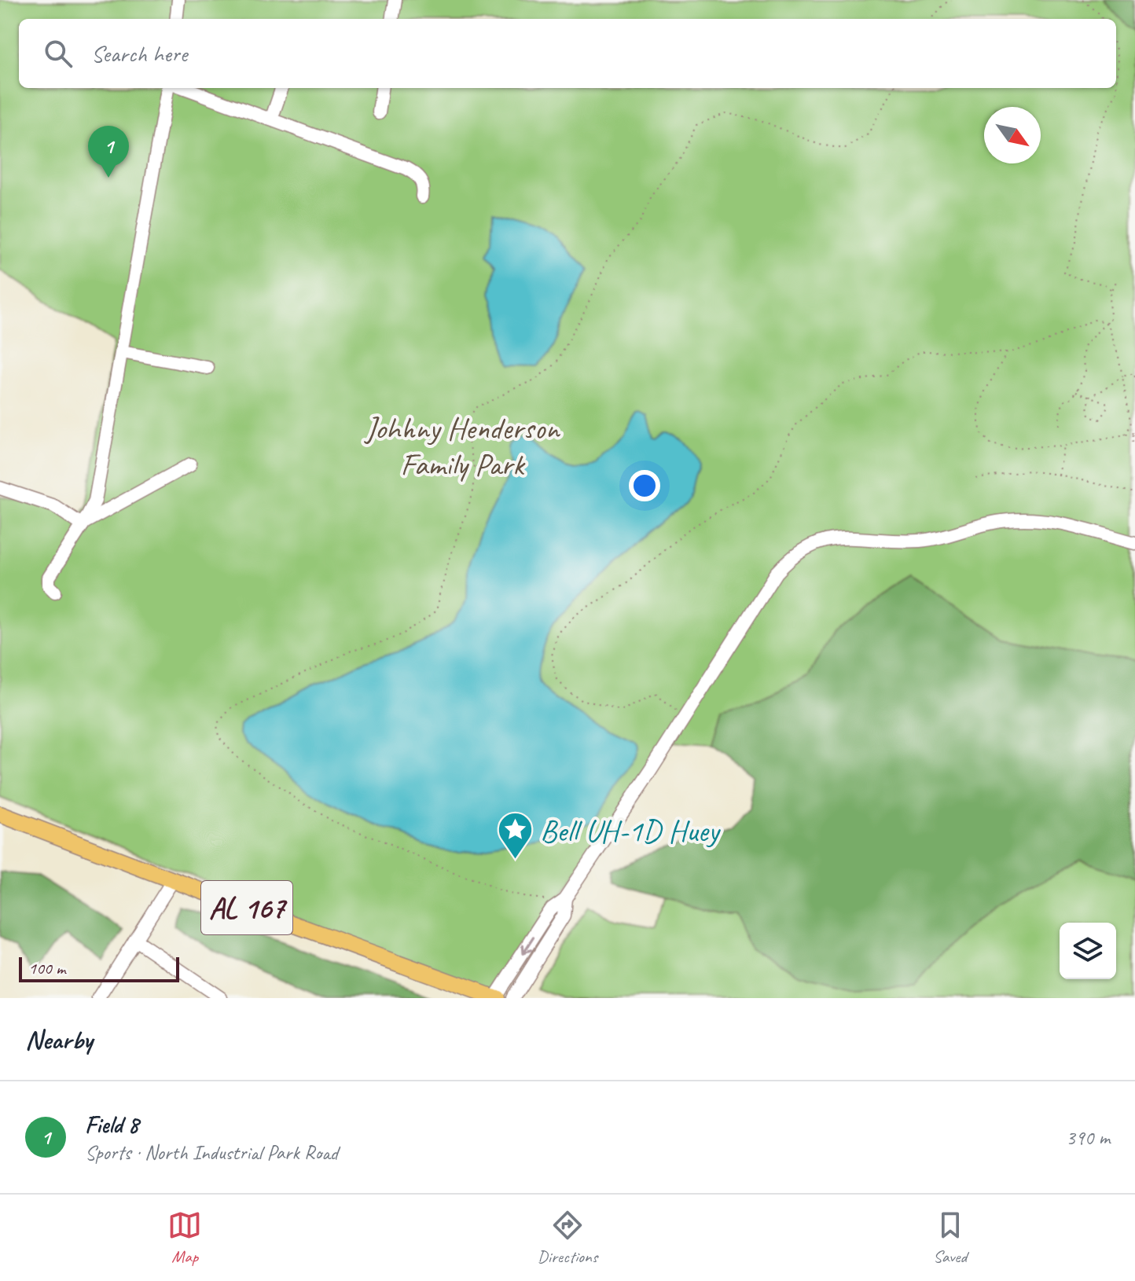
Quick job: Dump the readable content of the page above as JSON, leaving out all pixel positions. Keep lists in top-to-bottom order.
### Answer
{
  "streets": {
    "main road": ["AL 167"]
  },
  "parks": ["Johhny Henderson Family Park"],
  "places": {
    "place": ["Bell UH-1D Huey"]
  },
  "scale_bar": "100 m",
  "north": "bottom right",
  "page": {
    "search": "Search here",
    "pins": "1",
    "scale": "100 m",
    "heading": "Nearby",
    "list": [
      {
        "mark": "1",
        "name": "Field 8",
        "note": "Sports · North Industrial Park Road",
        "value": "390 m"
      }
    ],
    "nav": ["Map", "Directions", "Saved"]
  }
}
